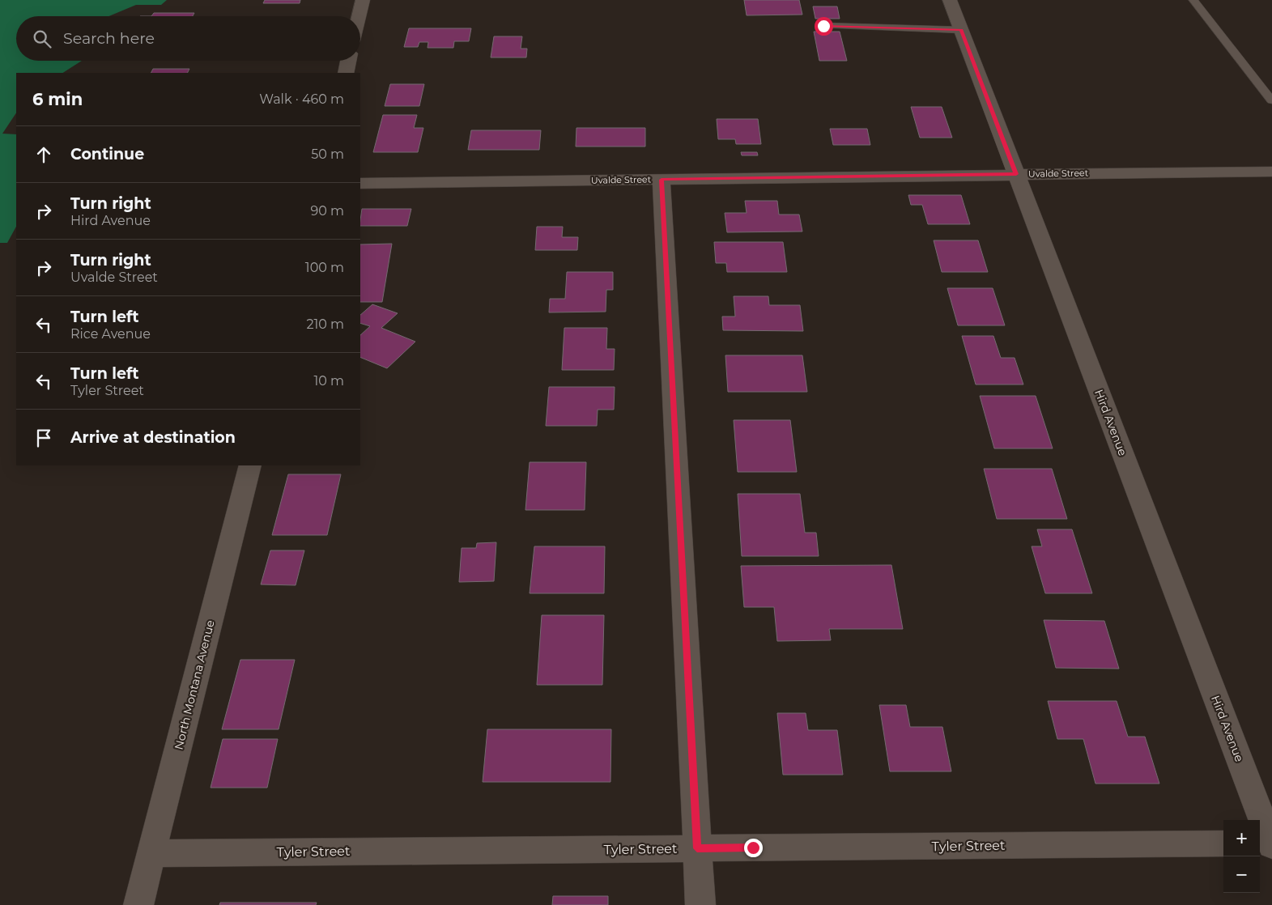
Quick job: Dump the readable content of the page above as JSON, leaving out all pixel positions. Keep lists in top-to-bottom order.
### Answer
{
  "streets": {
    "street": [
      "Uvalde Street",
      "Hird Avenue",
      "North Montana Avenue",
      "Tyler Street"
    ]
  },
  "crossings": [
    ["Uvalde Street", "Hird Avenue"],
    ["North Montana Avenue", "Tyler Street"]
  ],
  "page": {
    "search": "Search here",
    "heading": ["6 min", "Walk · 460 m"],
    "list": [
      ["Continue", "50 m"],
      ["Turn right", "Hird Avenue", "90 m"],
      ["Turn right", "Uvalde Street", "100 m"],
      ["Turn left", "Rice Avenue", "210 m"],
      ["Turn left", "Tyler Street", "10 m"],
      "Arrive at destination"
    ],
    "map_buttons": ["+", "−"]
  }
}
